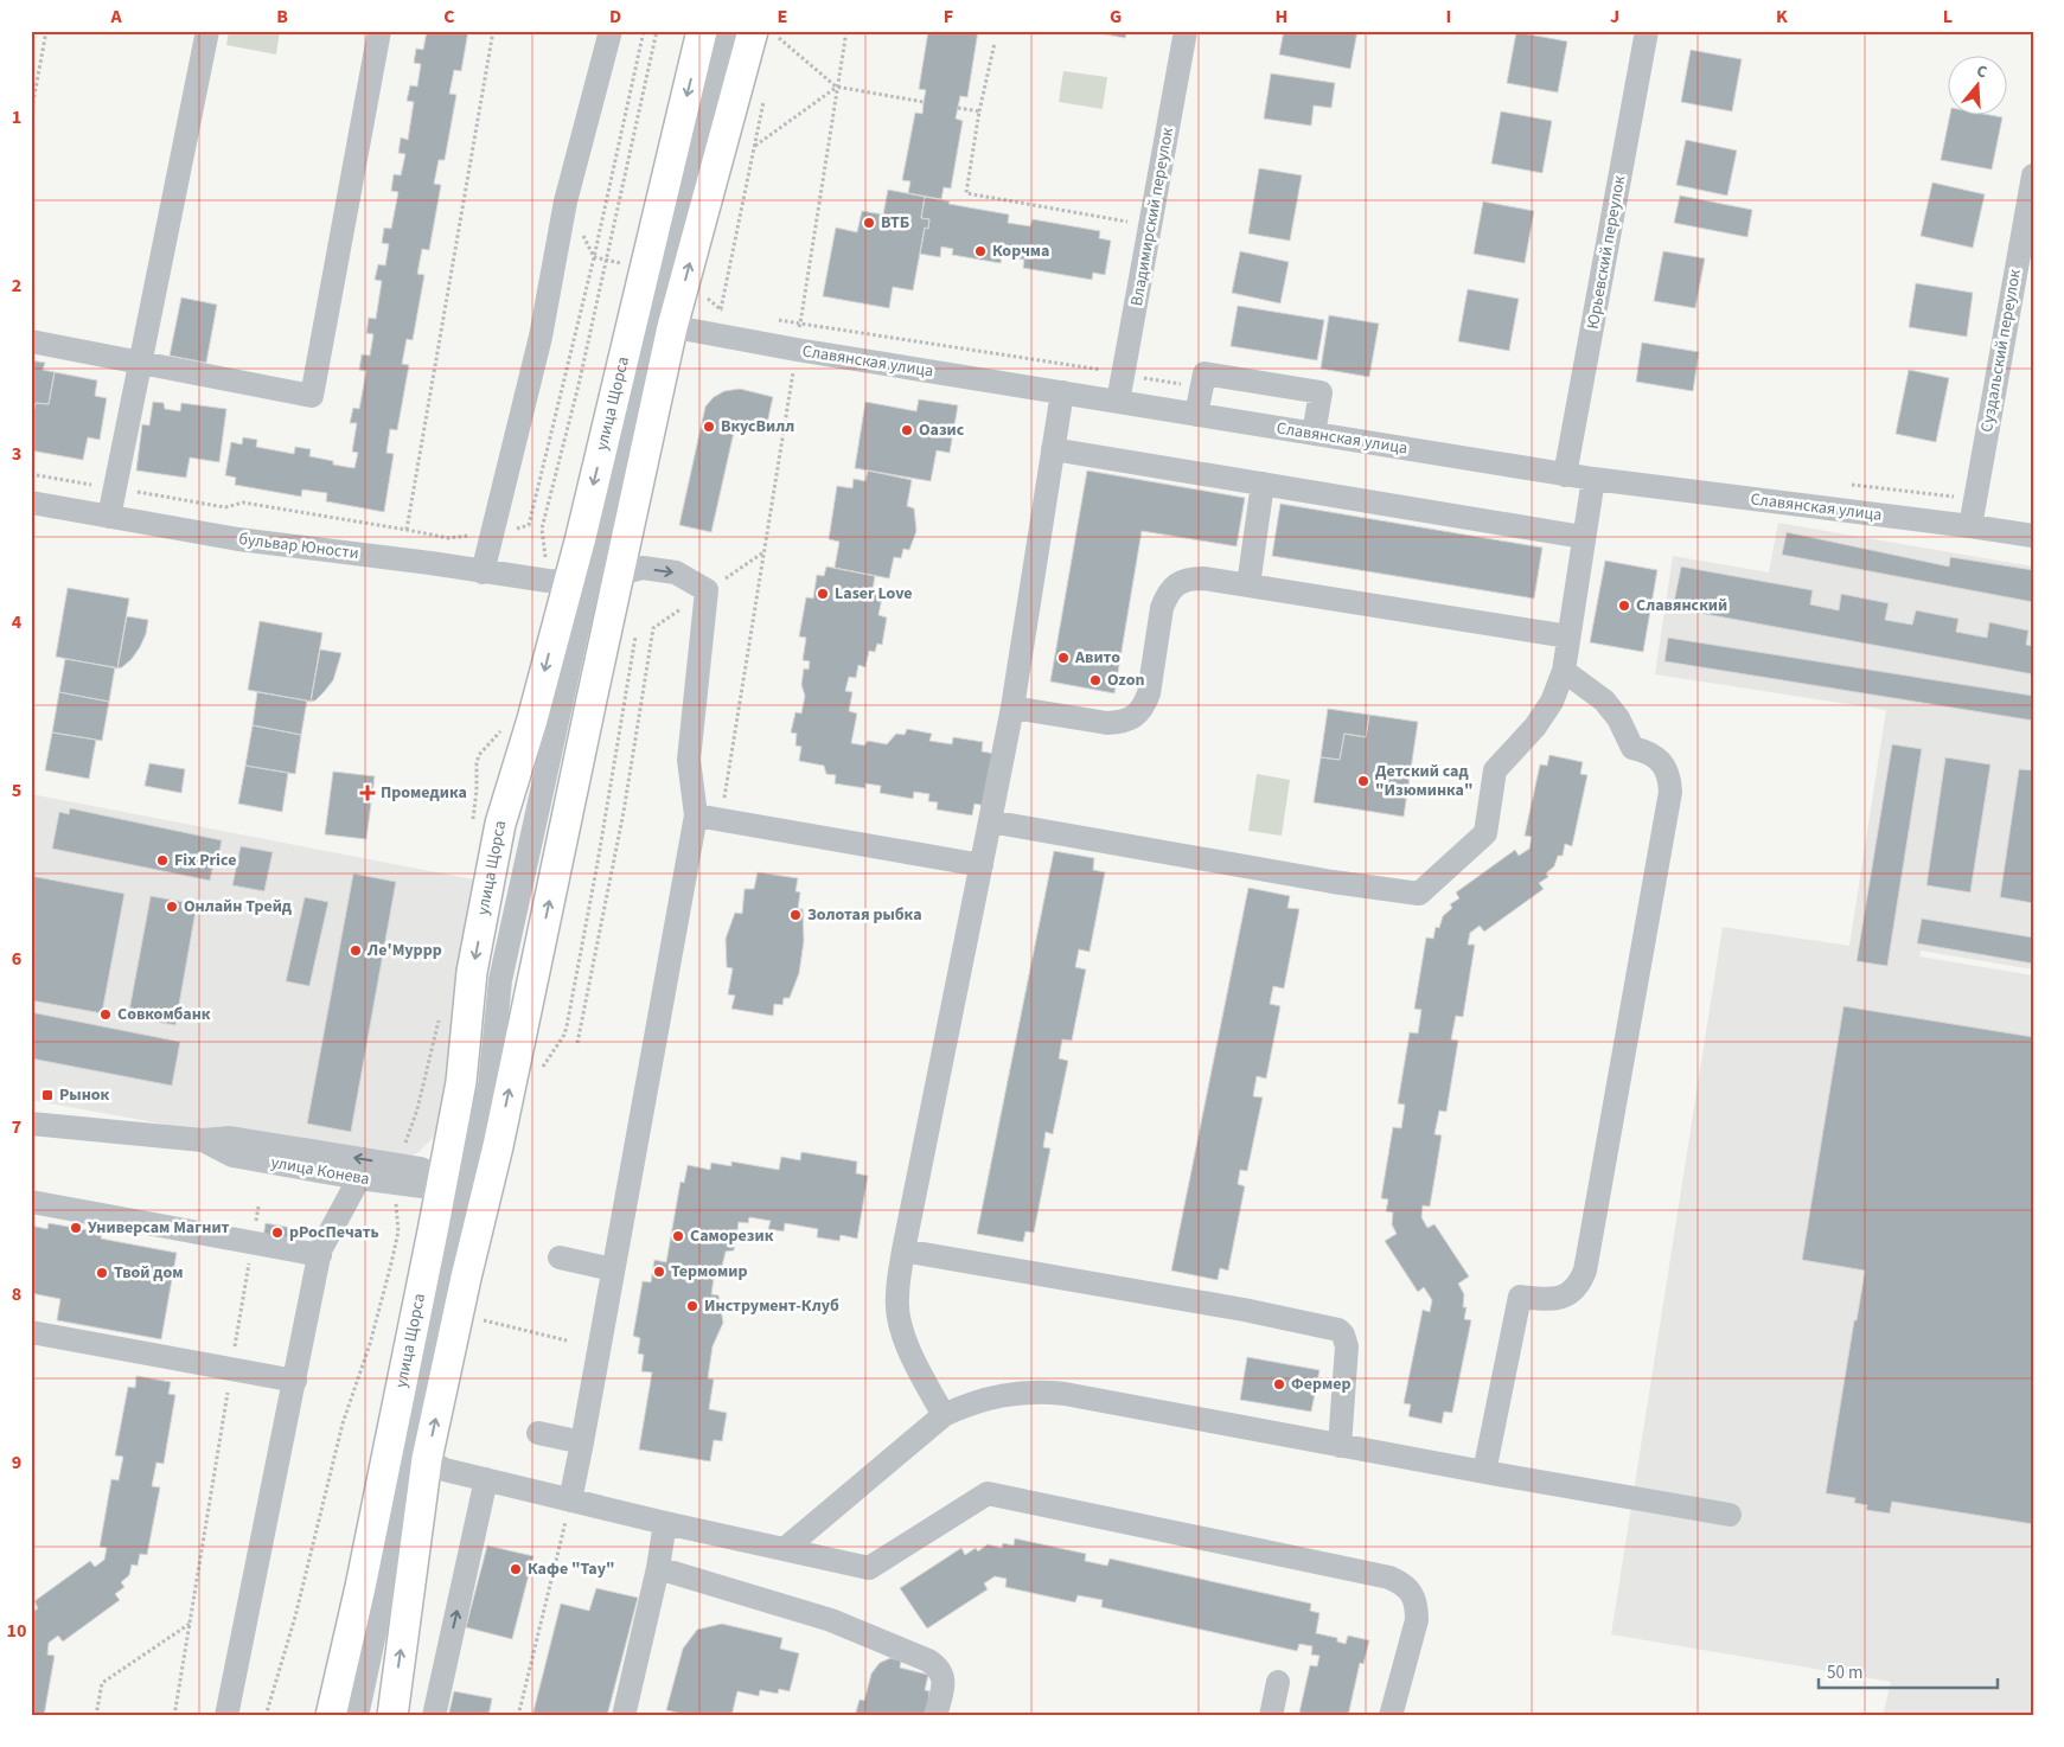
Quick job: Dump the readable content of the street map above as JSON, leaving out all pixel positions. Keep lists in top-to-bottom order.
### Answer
{
  "streets": {
    "main road": ["улица Щорса"],
    "street": [
      "Владимирский переулок",
      "Юрьевский переулок",
      "Суздальский переулок",
      "Славянская улица",
      "бульвар Юности",
      "улица Конева"
    ]
  },
  "crossings": [
    ["Владимирский переулок", "Славянская улица"],
    ["Юрьевский переулок", "Славянская улица"],
    ["Суздальский переулок", "Славянская улица"],
    ["Славянская улица", "улица Щорса"],
    ["улица Щорса", "бульвар Юности"],
    ["улица Щорса", "улица Конева"]
  ],
  "places": {
    "other": [
      "ВТБ",
      "Корчма",
      "ВкусВилл",
      "Оазис",
      "Laser Love",
      "Славянский",
      "Авито",
      "Ozon",
      "Детский сад \"Изюминка\"",
      "Fix Price",
      "Онлайн Трейд",
      "Золотая рыбка",
      "Ле'Муррр",
      "Совкомбанк",
      "Универсам Магнит",
      "рРосПечать",
      "Саморезик",
      "Термомир",
      "Твой дом",
      "Инструмент-Клуб",
      "Фермер",
      "Кафе \"Тау\""
    ],
    "health": ["Промедика"],
    "transit": ["Рынок"]
  },
  "scale_bar": "50 m",
  "north": "top",
  "grid": {
    "columns": [
      "A",
      "B",
      "C",
      "D",
      "E",
      "F",
      "G",
      "H",
      "I",
      "J",
      "K",
      "L"
    ],
    "rows": [
      "1",
      "2",
      "3",
      "4",
      "5",
      "6",
      "7",
      "8",
      "9",
      "10"
    ]
  }
}
